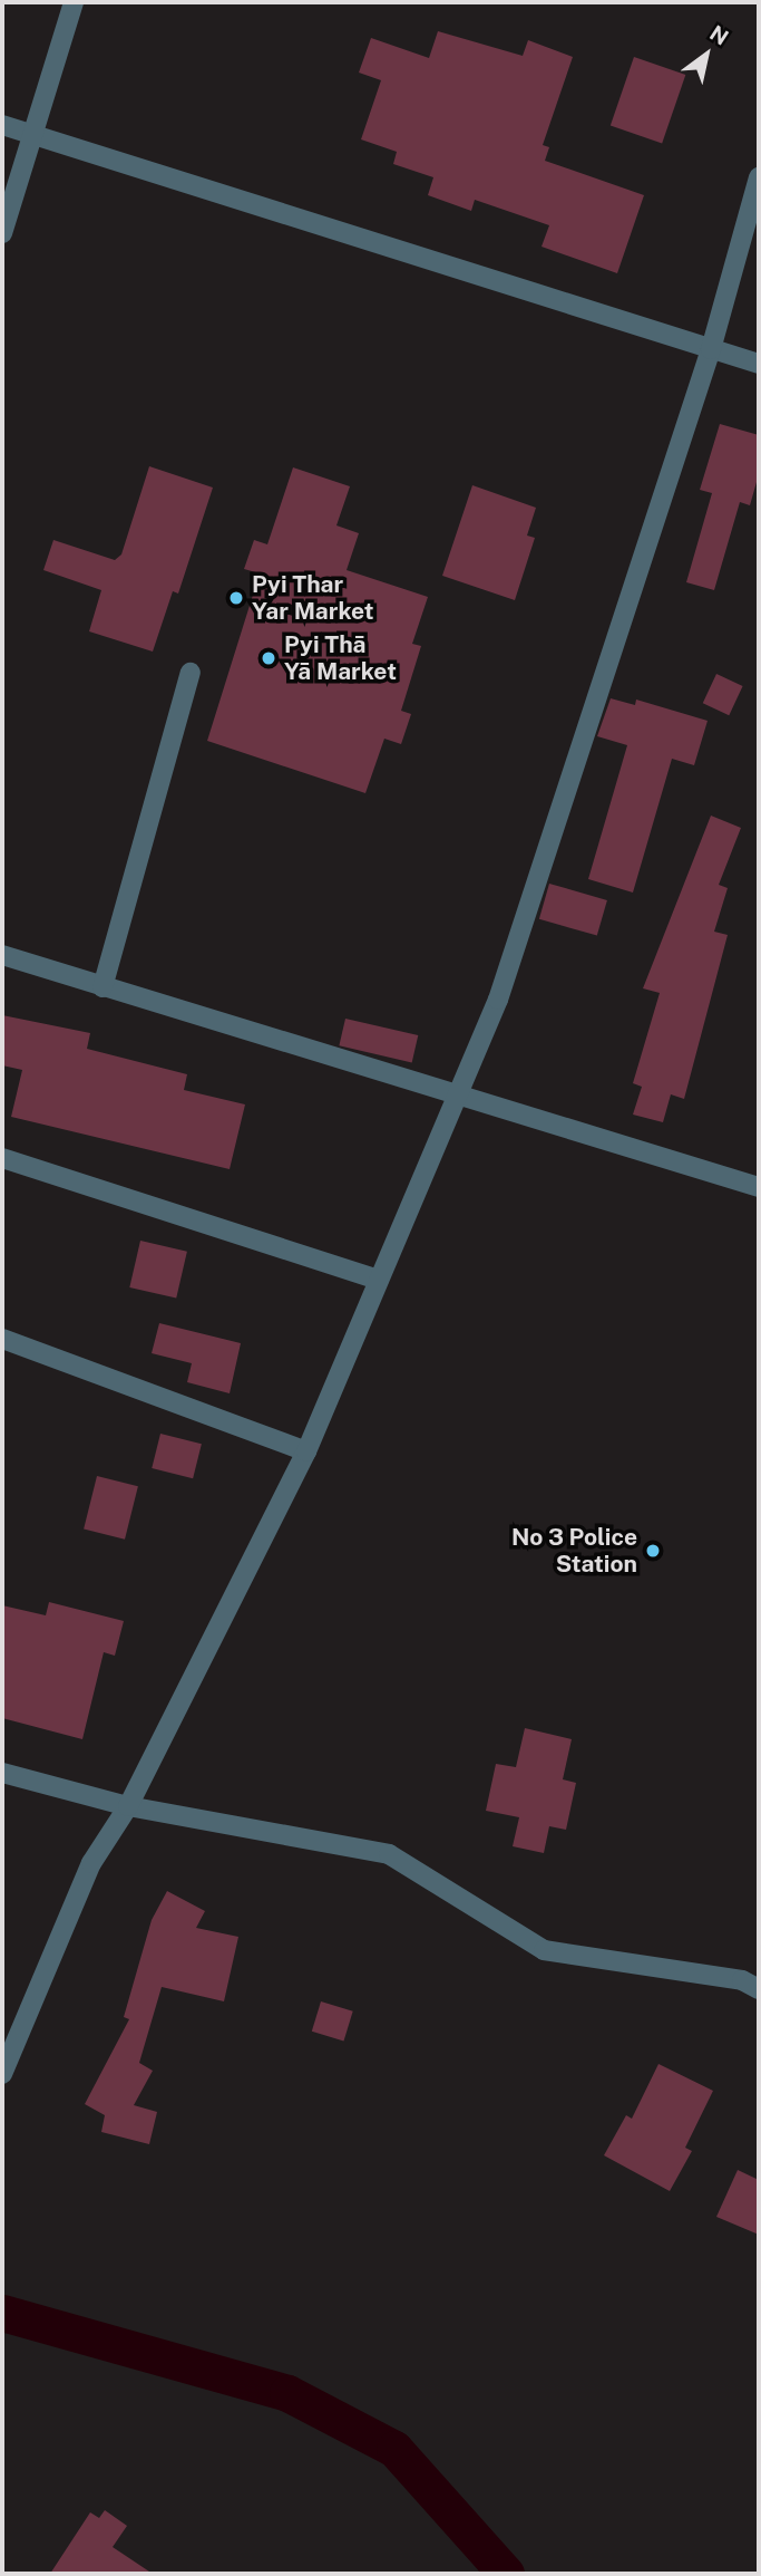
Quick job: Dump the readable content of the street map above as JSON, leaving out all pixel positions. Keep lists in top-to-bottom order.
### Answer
{
  "places": ["Pyi Thar Yar Market", "Pyi Thā Yā Market", "No 3 Police Station"],
  "north": "top right"
}
